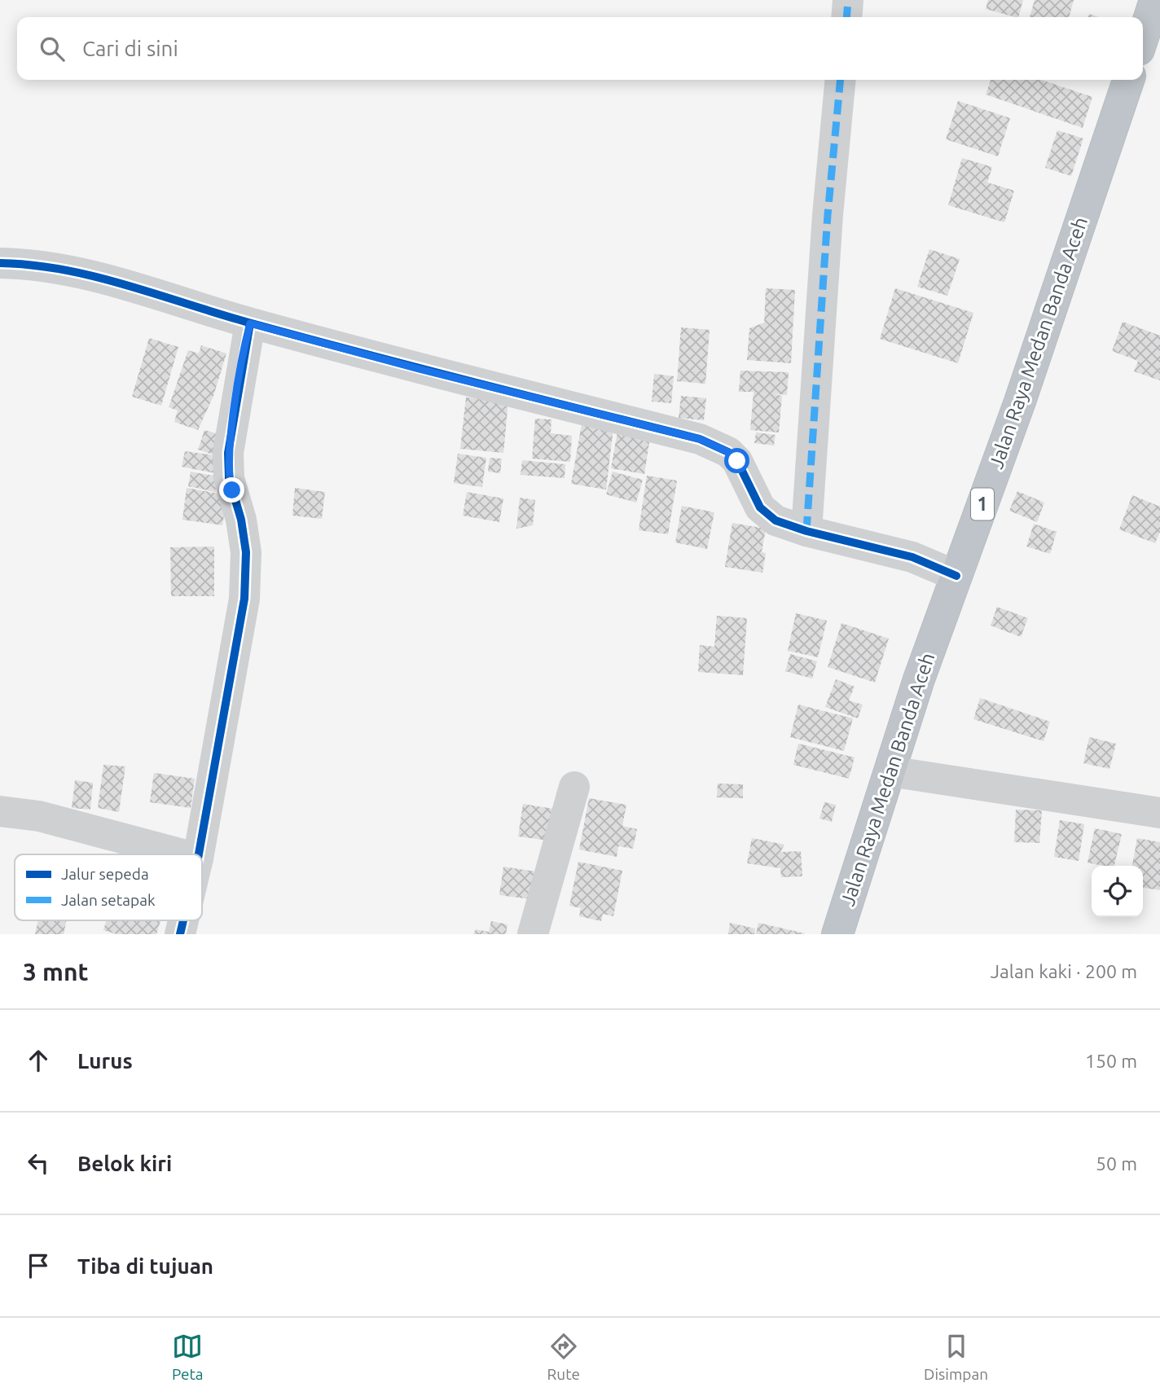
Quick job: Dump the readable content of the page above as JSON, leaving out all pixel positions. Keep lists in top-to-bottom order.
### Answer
{
  "streets": {
    "highway": ["Jalan Raya Medan Banda Aceh", "1"]
  },
  "legend": ["Jalur sepeda", "Jalan setapak"],
  "page": {
    "search": "Cari di sini",
    "heading": ["3 mnt", "Jalan kaki · 200 m"],
    "list": [
      ["Lurus", "150 m"],
      ["Belok kiri", "50 m"],
      "Tiba di tujuan"
    ],
    "nav": ["Peta", "Rute", "Disimpan"]
  }
}
